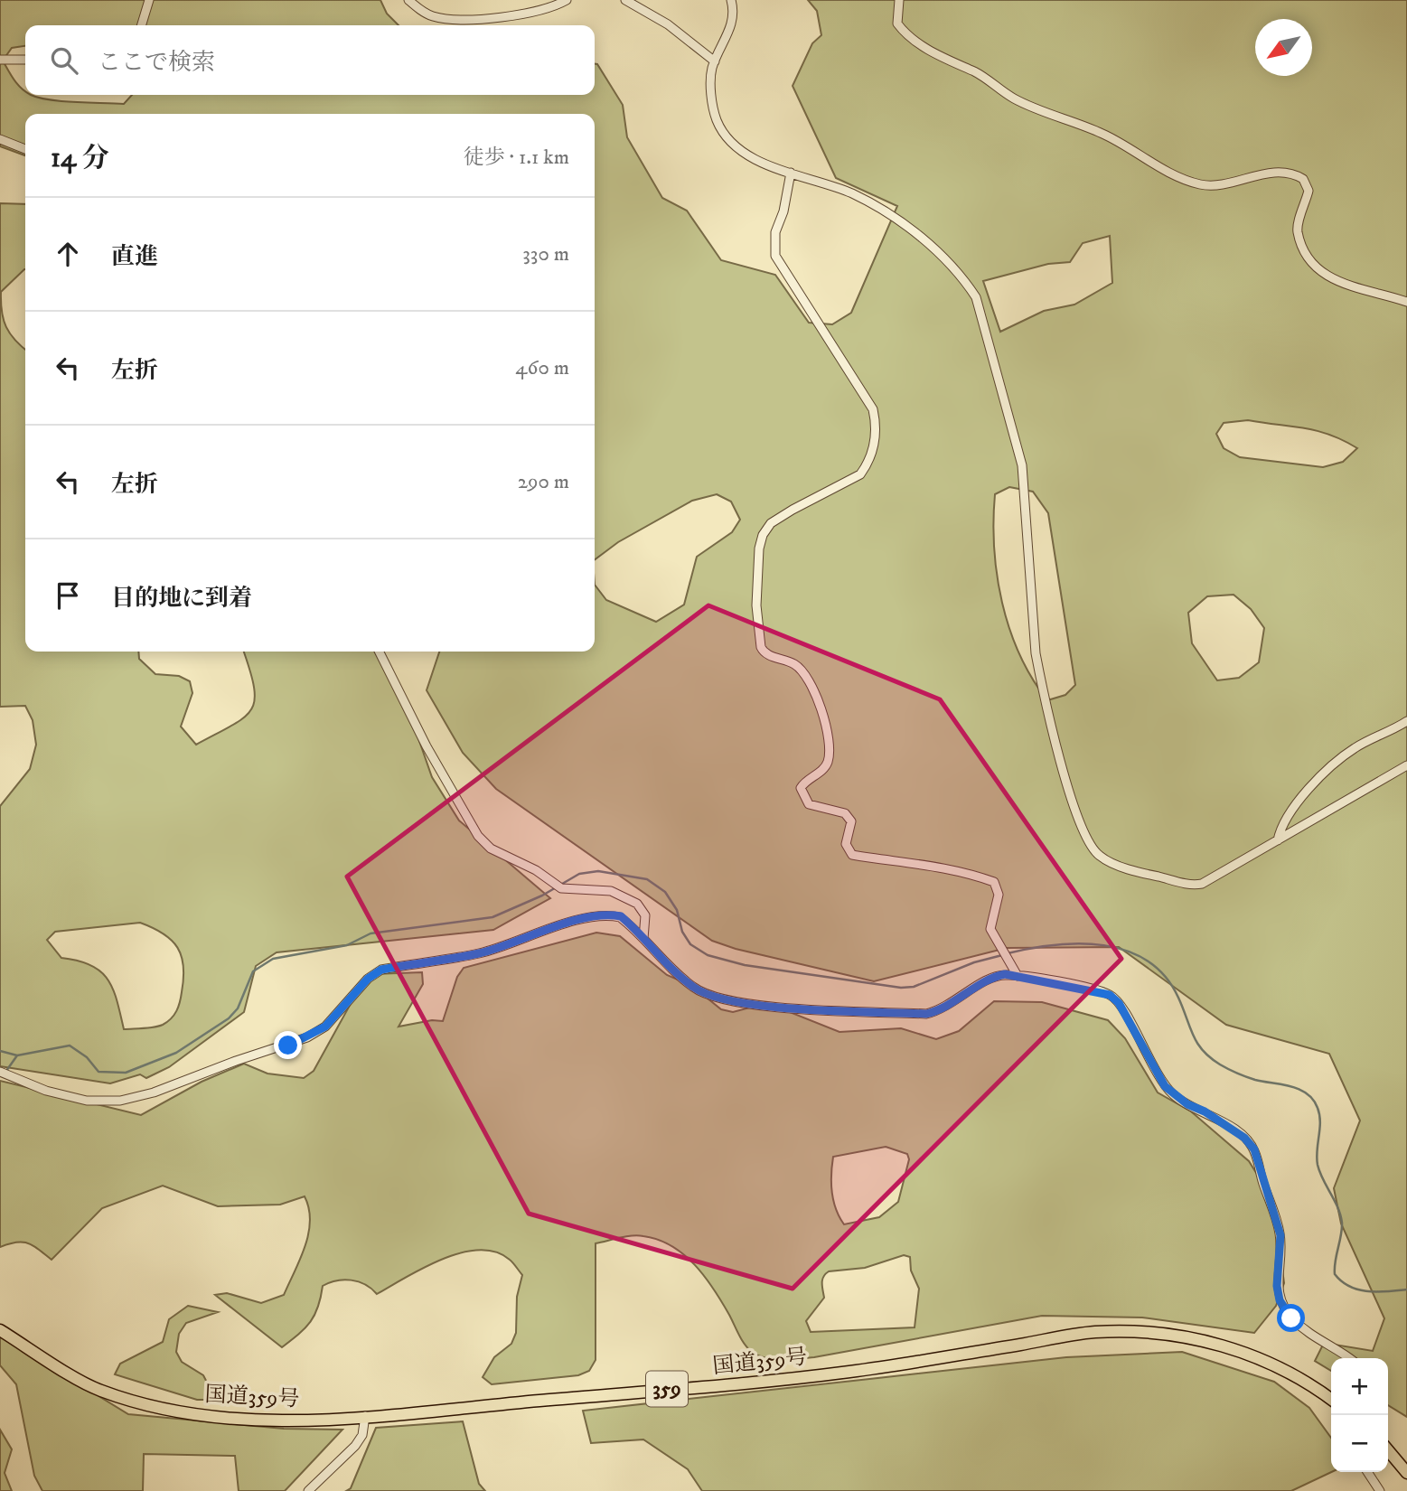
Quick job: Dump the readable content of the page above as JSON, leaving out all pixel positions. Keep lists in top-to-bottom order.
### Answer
{
  "streets": {
    "highway": ["国道359号", "359"]
  },
  "north": "bottom left",
  "page": {
    "search": "ここで検索",
    "heading": ["14 分", "徒歩 · 1.1 km"],
    "list": [
      ["直進", "330 m"],
      ["左折", "460 m"],
      ["左折", "290 m"],
      "目的地に到着"
    ],
    "map_buttons": ["+", "−"]
  }
}
